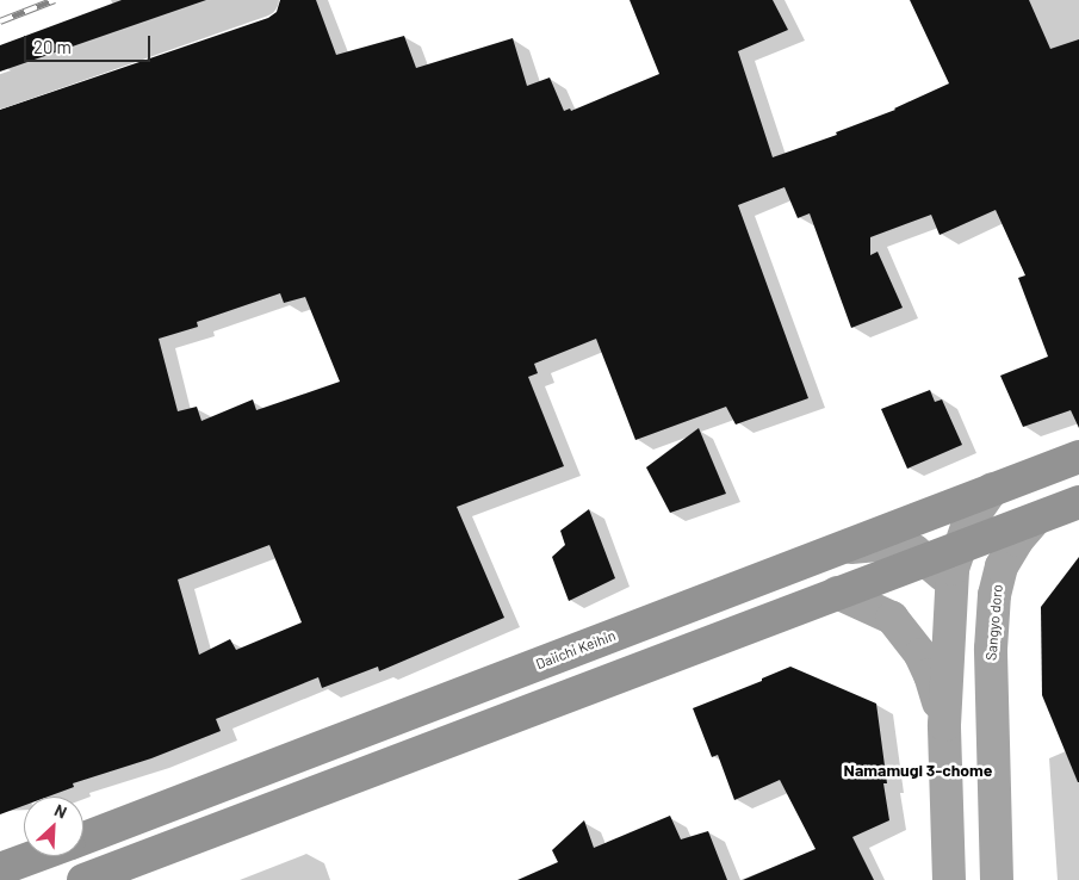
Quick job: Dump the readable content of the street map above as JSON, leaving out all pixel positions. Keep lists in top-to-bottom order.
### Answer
{
  "streets": {
    "highway": ["Daiichi Keihin"],
    "main road": ["Sangyo doro"]
  },
  "crossings": [
    ["Sangyo doro", "Daiichi Keihin"]
  ],
  "districts": ["Namamugi 3-chome"],
  "scale_bar": "20 m",
  "north": "top right"
}
